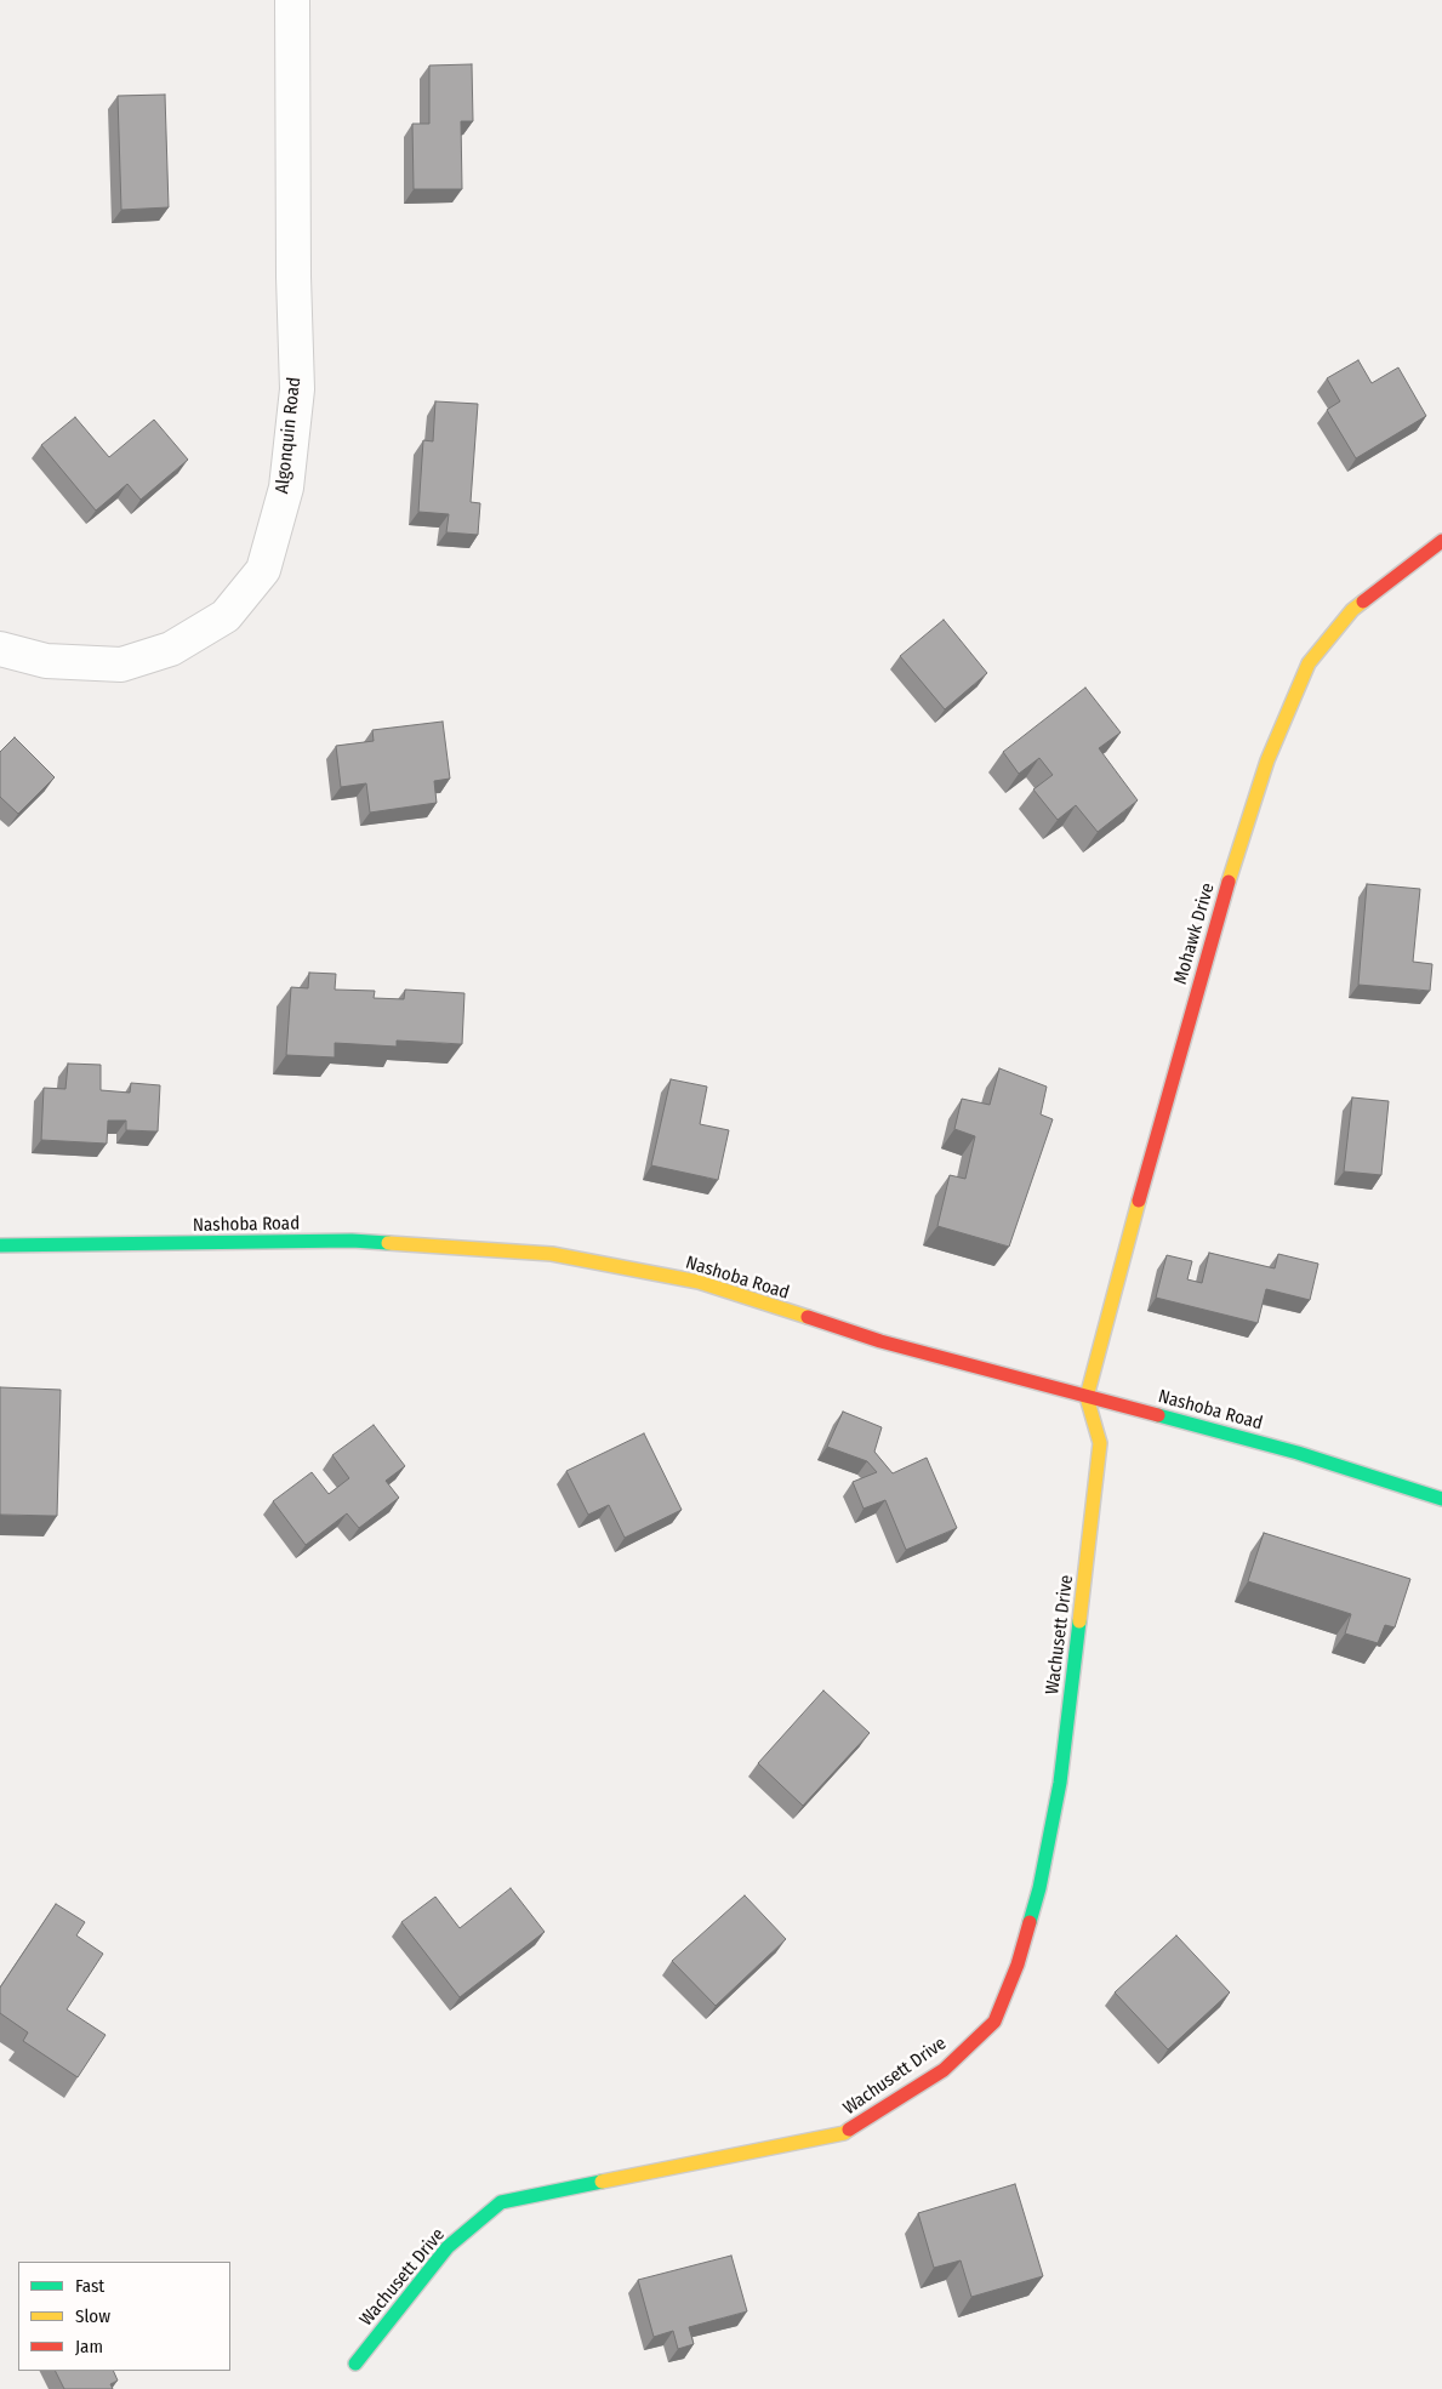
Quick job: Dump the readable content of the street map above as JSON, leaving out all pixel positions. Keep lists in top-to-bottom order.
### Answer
{
  "streets": {
    "street": [
      "Algonquin Road",
      "Mohawk Drive",
      "Nashoba Road",
      "Wachusett Drive"
    ]
  },
  "crossings": [
    ["Mohawk Drive", "Nashoba Road"],
    ["Mohawk Drive", "Wachusett Drive"],
    ["Nashoba Road", "Wachusett Drive"]
  ],
  "legend": ["Fast", "Slow", "Jam"]
}
